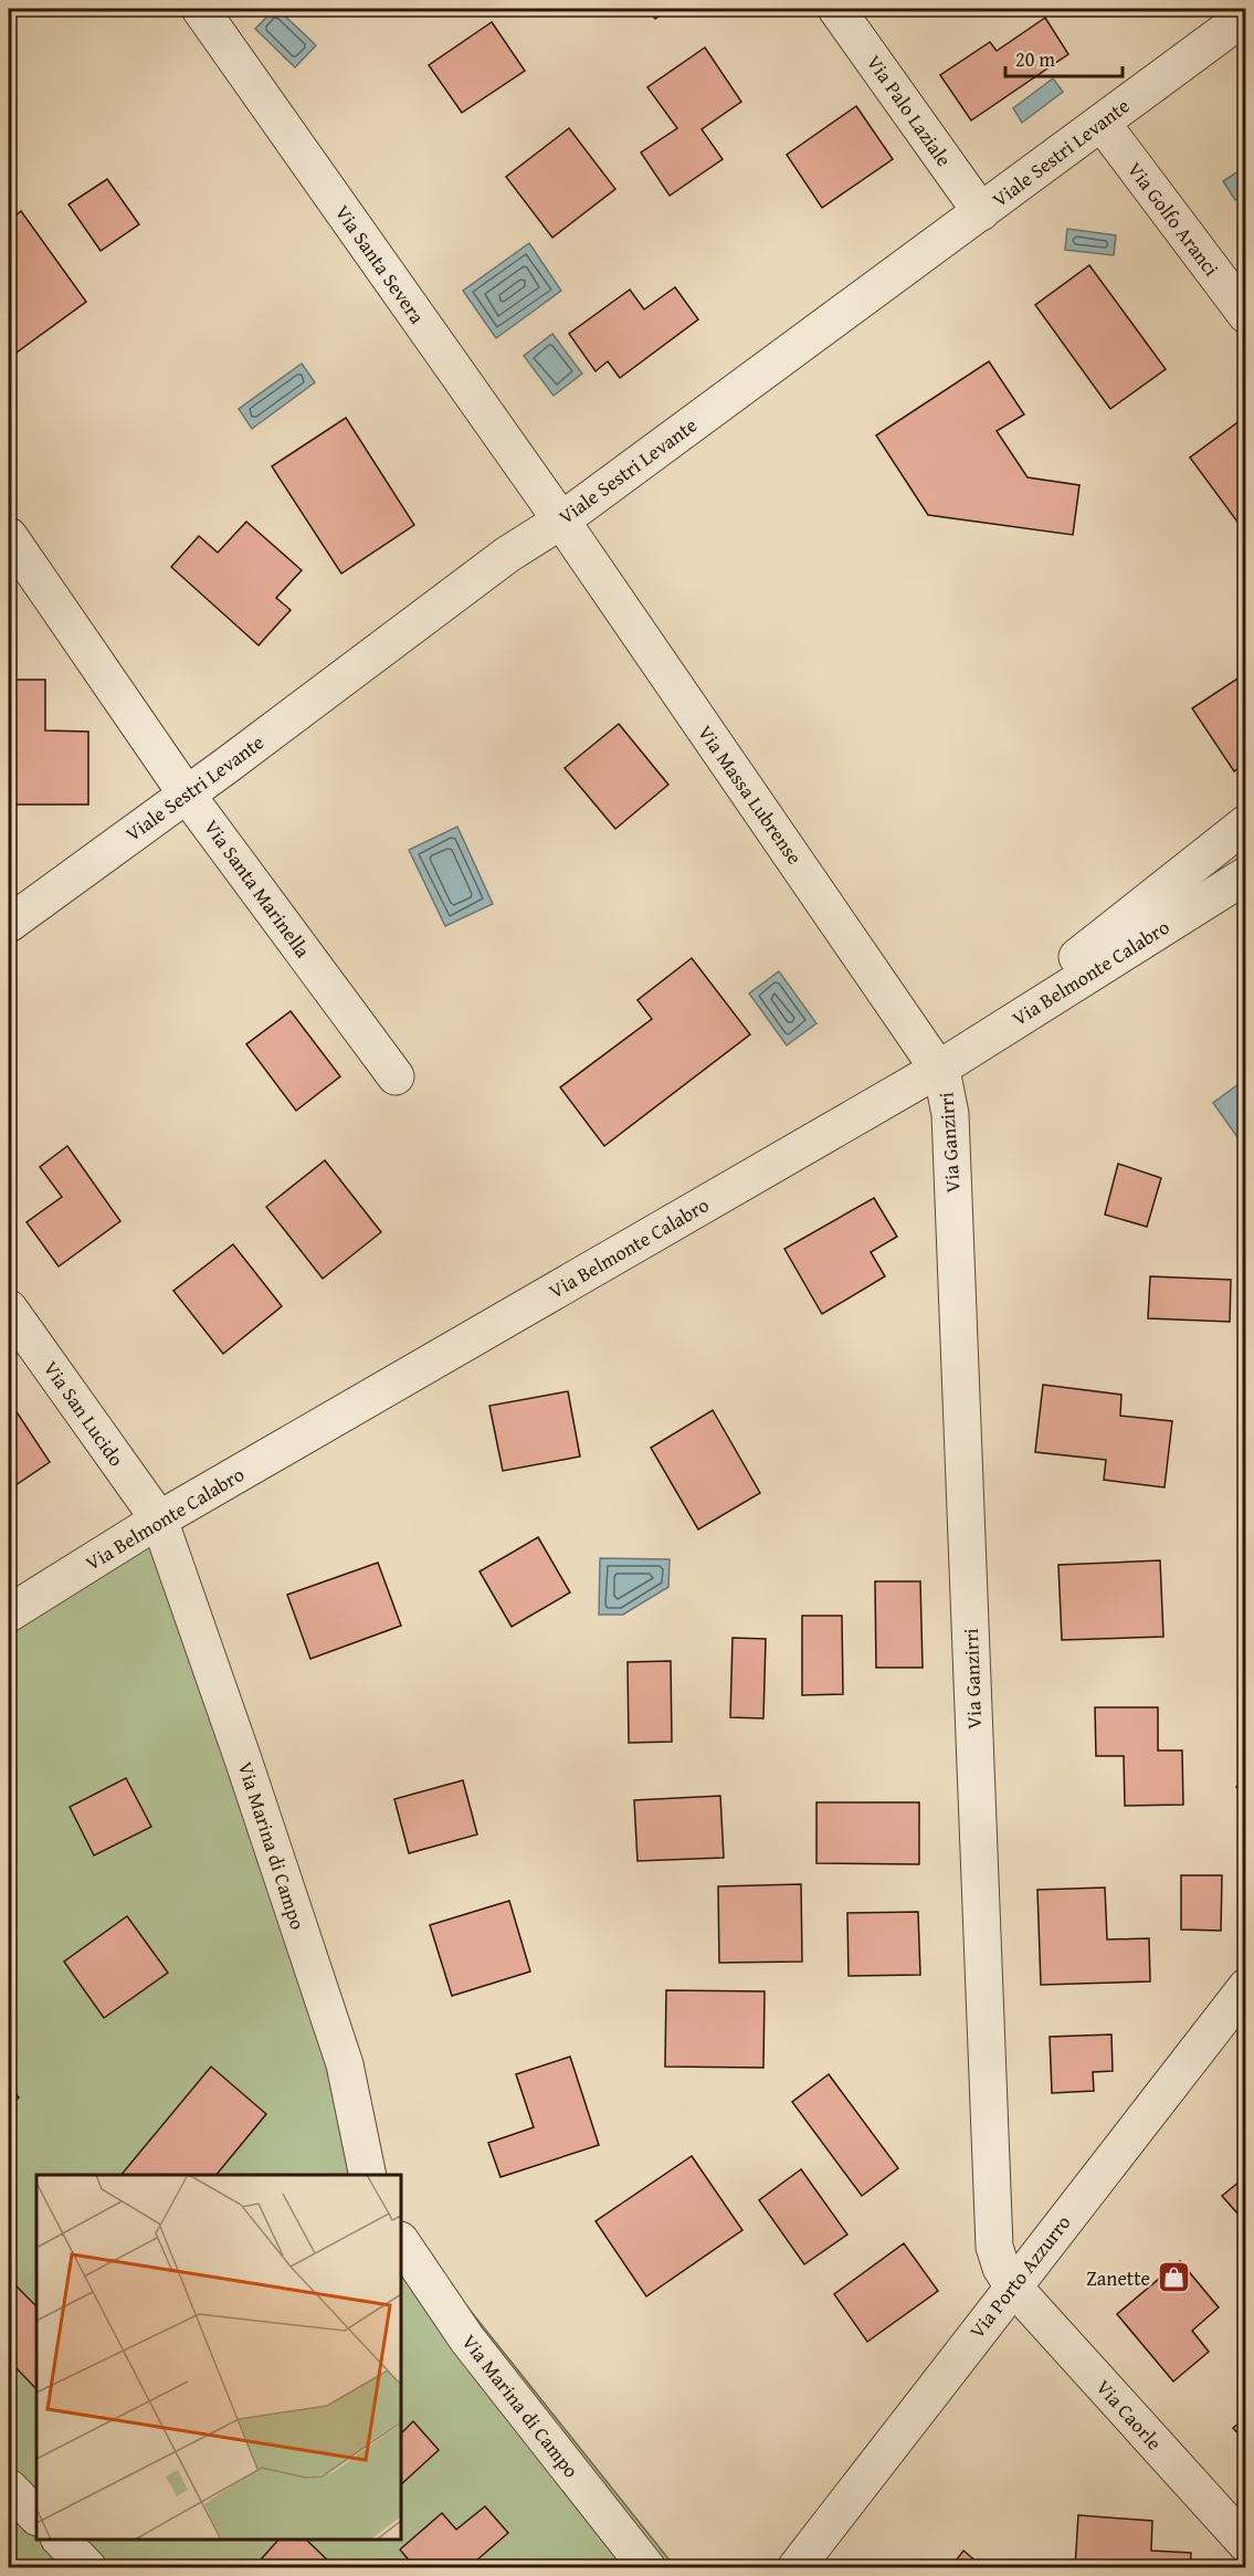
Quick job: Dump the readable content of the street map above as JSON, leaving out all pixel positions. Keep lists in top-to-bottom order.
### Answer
{
  "streets": {
    "street": [
      "Via Palo Laziale",
      "Viale Sestri Levante",
      "Via Golfo Aranci",
      "Via Santa Severa",
      "Via Massa Lubrense",
      "Via Santa Marinella",
      "Via Belmonte Calabro",
      "Via Ganzirri",
      "Via San Lucido",
      "Via Marina di Campo",
      "Via Porto Azzurro",
      "Via Caorle"
    ]
  },
  "crossings": [
    ["Via Palo Laziale", "Viale Sestri Levante"],
    ["Viale Sestri Levante", "Via Golfo Aranci"],
    ["Viale Sestri Levante", "Via Santa Severa"],
    ["Viale Sestri Levante", "Via Massa Lubrense"],
    ["Viale Sestri Levante", "Via Santa Marinella"],
    ["Via Santa Severa", "Via Massa Lubrense"],
    ["Via Massa Lubrense", "Via Belmonte Calabro"],
    ["Via Massa Lubrense", "Via Ganzirri"],
    ["Via Belmonte Calabro", "Via Ganzirri"],
    ["Via Belmonte Calabro", "Via San Lucido"],
    ["Via Belmonte Calabro", "Via Marina di Campo"],
    ["Via Ganzirri", "Via Porto Azzurro"],
    ["Via Ganzirri", "Via Caorle"],
    ["Via San Lucido", "Via Marina di Campo"],
    ["Via Porto Azzurro", "Via Caorle"]
  ],
  "places": {
    "shop": ["Zanette"]
  },
  "scale_bar": "20 m"
}
